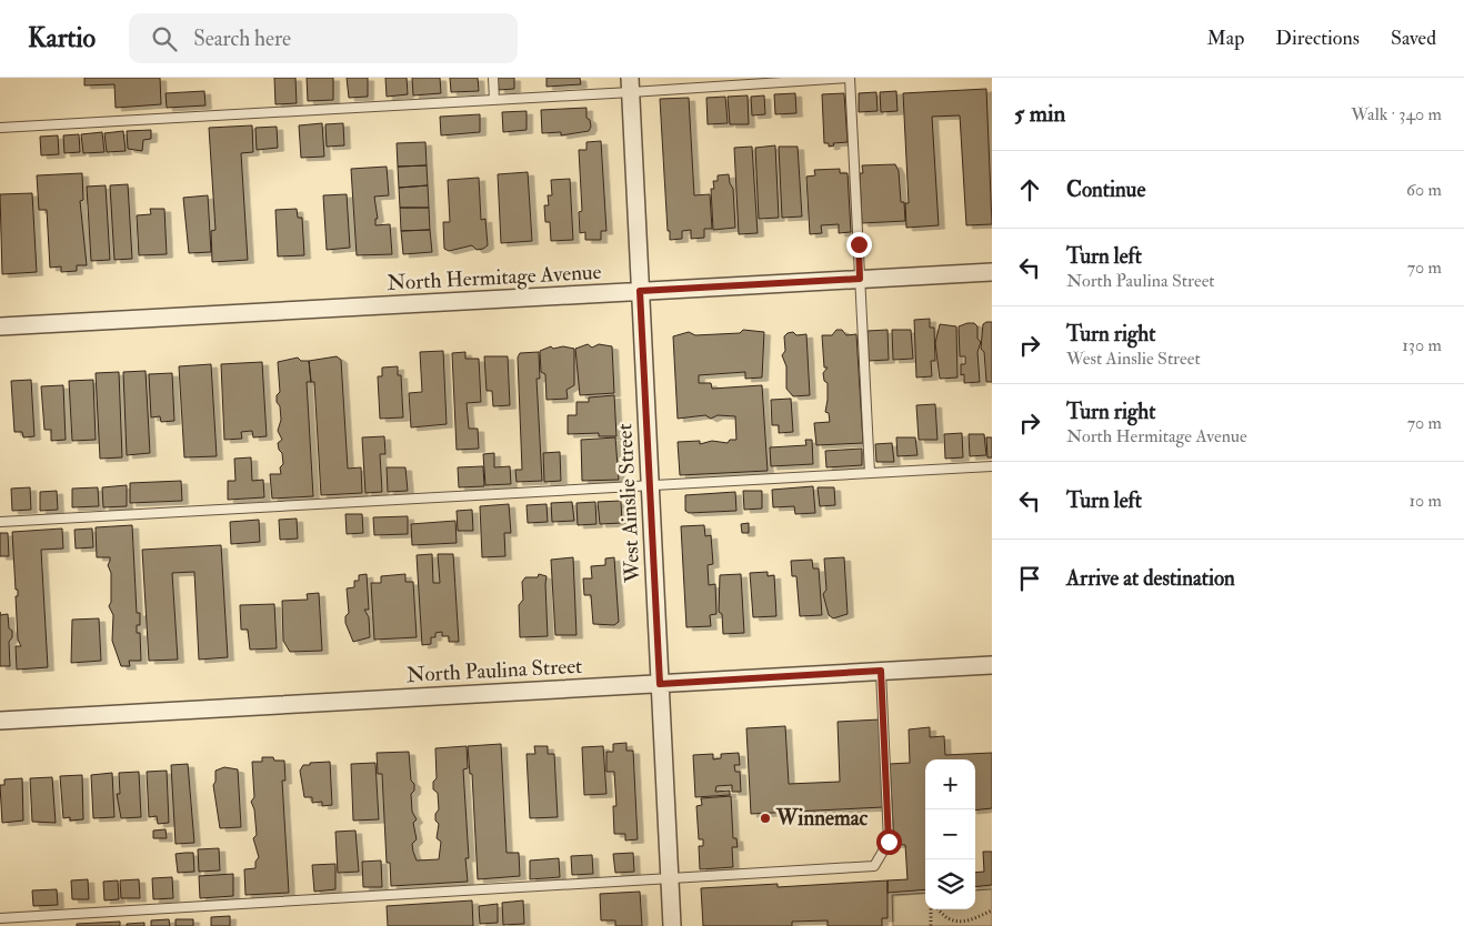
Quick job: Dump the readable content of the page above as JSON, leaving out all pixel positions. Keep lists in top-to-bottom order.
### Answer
{
  "streets": {
    "street": ["North Hermitage Avenue", "West Ainslie Street", "North Paulina Street"]
  },
  "crossings": [
    ["North Hermitage Avenue", "West Ainslie Street"],
    ["West Ainslie Street", "North Paulina Street"]
  ],
  "places": ["Winnemac"],
  "page": {
    "header": "Kartio",
    "search": "Search here",
    "nav": ["Map", "Directions", "Saved"],
    "heading": ["5 min", "Walk · 340 m"],
    "list": [
      ["Continue", "60 m"],
      ["Turn left", "North Paulina Street", "70 m"],
      ["Turn right", "West Ainslie Street", "130 m"],
      ["Turn right", "North Hermitage Avenue", "70 m"],
      ["Turn left", "10 m"],
      "Arrive at destination"
    ],
    "map_buttons": ["+", "−"]
  }
}
